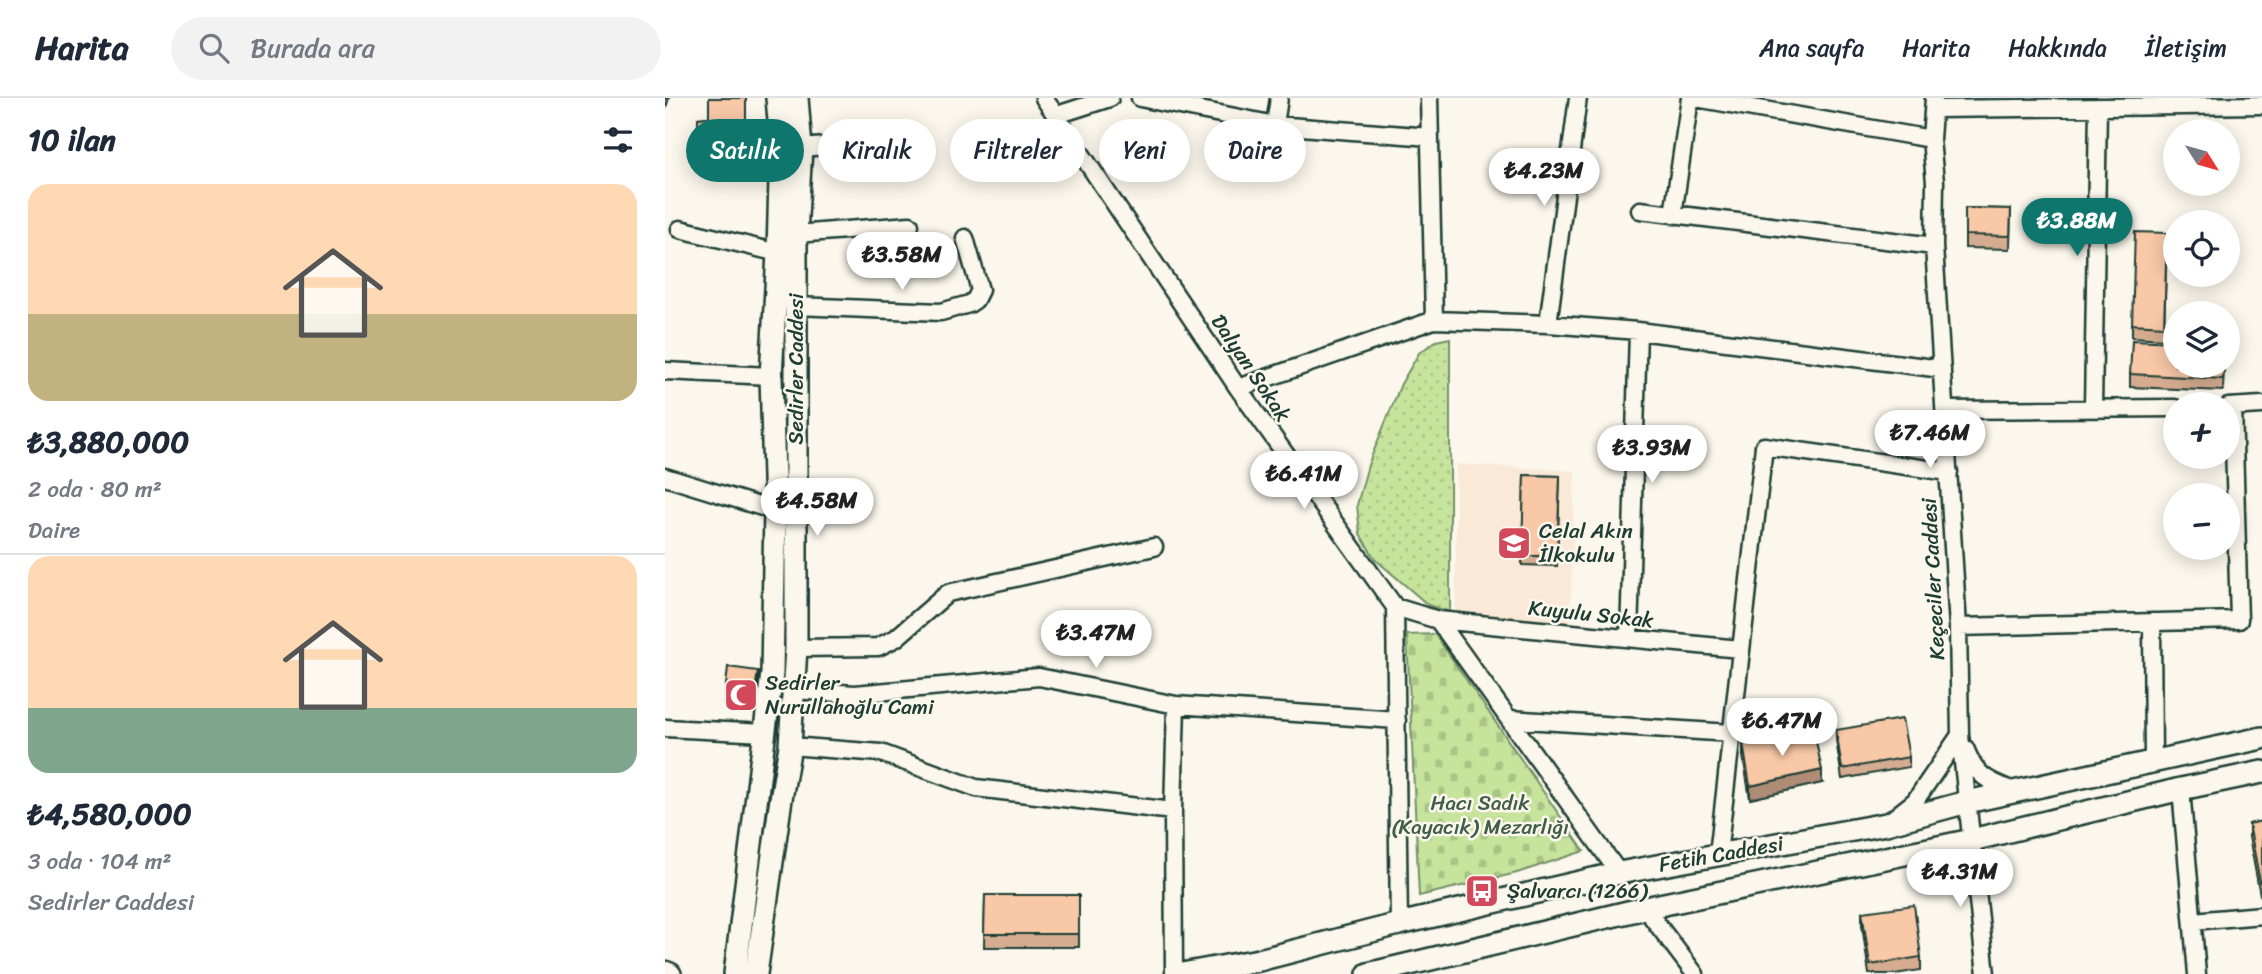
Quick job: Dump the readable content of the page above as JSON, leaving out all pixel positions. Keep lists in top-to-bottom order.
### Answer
{
  "streets": {
    "main road": ["Sedirler Caddesi", "Fetih Caddesi"],
    "street": ["Dalyan Sokak", "Keçeciler Caddesi", "Kuyulu Sokak"]
  },
  "crossings": [
    ["Keçeciler Caddesi", "Fetih Caddesi"]
  ],
  "parks": ["Hacı Sadık (Kayacık) Mezarlığı"],
  "places": {
    "school or university": ["Celal Akın İlkokulu"],
    "mosque": ["Sedirler Nurullahoğlu Cami"],
    "bus stop": ["Şalvarcı (1266)"]
  },
  "north": "bottom right",
  "page": {
    "header": "Harita",
    "search": "Burada ara",
    "nav": [
      "Ana sayfa",
      "Harita",
      "Hakkında",
      "İletişim"
    ],
    "heading": "10 ilan",
    "map_buttons": ["+", "−"],
    "chip": [
      "Satılık",
      "Kiralık",
      "Filtreler",
      "Yeni",
      "Daire"
    ],
    "price": [
      "₺4.23M",
      "₺3.88M",
      "₺3.58M",
      "₺7.46M",
      "₺3.93M",
      "₺6.41M",
      "₺4.58M",
      "₺3.47M",
      "₺6.47M",
      "₺4.31M"
    ],
    "list": [
      {
        "name": "₺3,880,000",
        "note": "2 oda · 80 m² · Daire"
      },
      {
        "name": "₺4,580,000",
        "note": "3 oda · 104 m² · Sedirler Caddesi"
      }
    ]
  }
}
